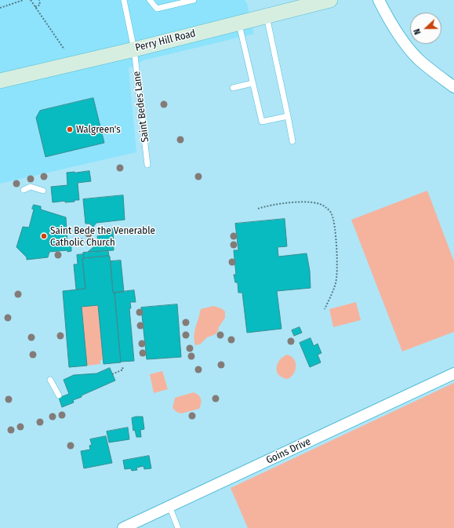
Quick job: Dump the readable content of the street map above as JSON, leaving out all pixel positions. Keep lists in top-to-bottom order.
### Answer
{
  "streets": {
    "main road": ["Perry Hill Road"],
    "street": ["Goins Drive"],
    "lane": ["Saint Bedes Lane"]
  },
  "crossings": [
    ["Perry Hill Road", "Saint Bedes Lane"]
  ],
  "places": ["Walgreen's", "Saint Bede the Venerable Catholic Church"],
  "north": "left"
}
